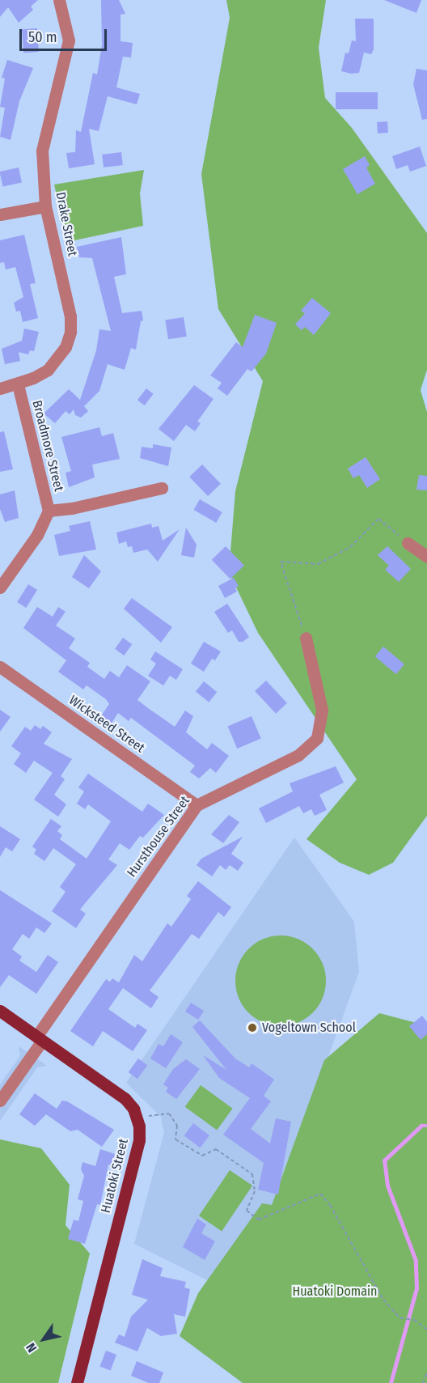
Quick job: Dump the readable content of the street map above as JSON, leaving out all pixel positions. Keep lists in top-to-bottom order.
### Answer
{
  "streets": {
    "main road": ["Huatoki Street"],
    "street": [
      "Drake Street",
      "Broadmore Street",
      "Wicksteed Street",
      "Hursthouse Street"
    ]
  },
  "crossings": [
    ["Drake Street", "Broadmore Street"],
    ["Wicksteed Street", "Hursthouse Street"]
  ],
  "parks": ["Huatoki Domain"],
  "places": ["Vogeltown School"],
  "scale_bar": "50 m",
  "north": "bottom left"
}
